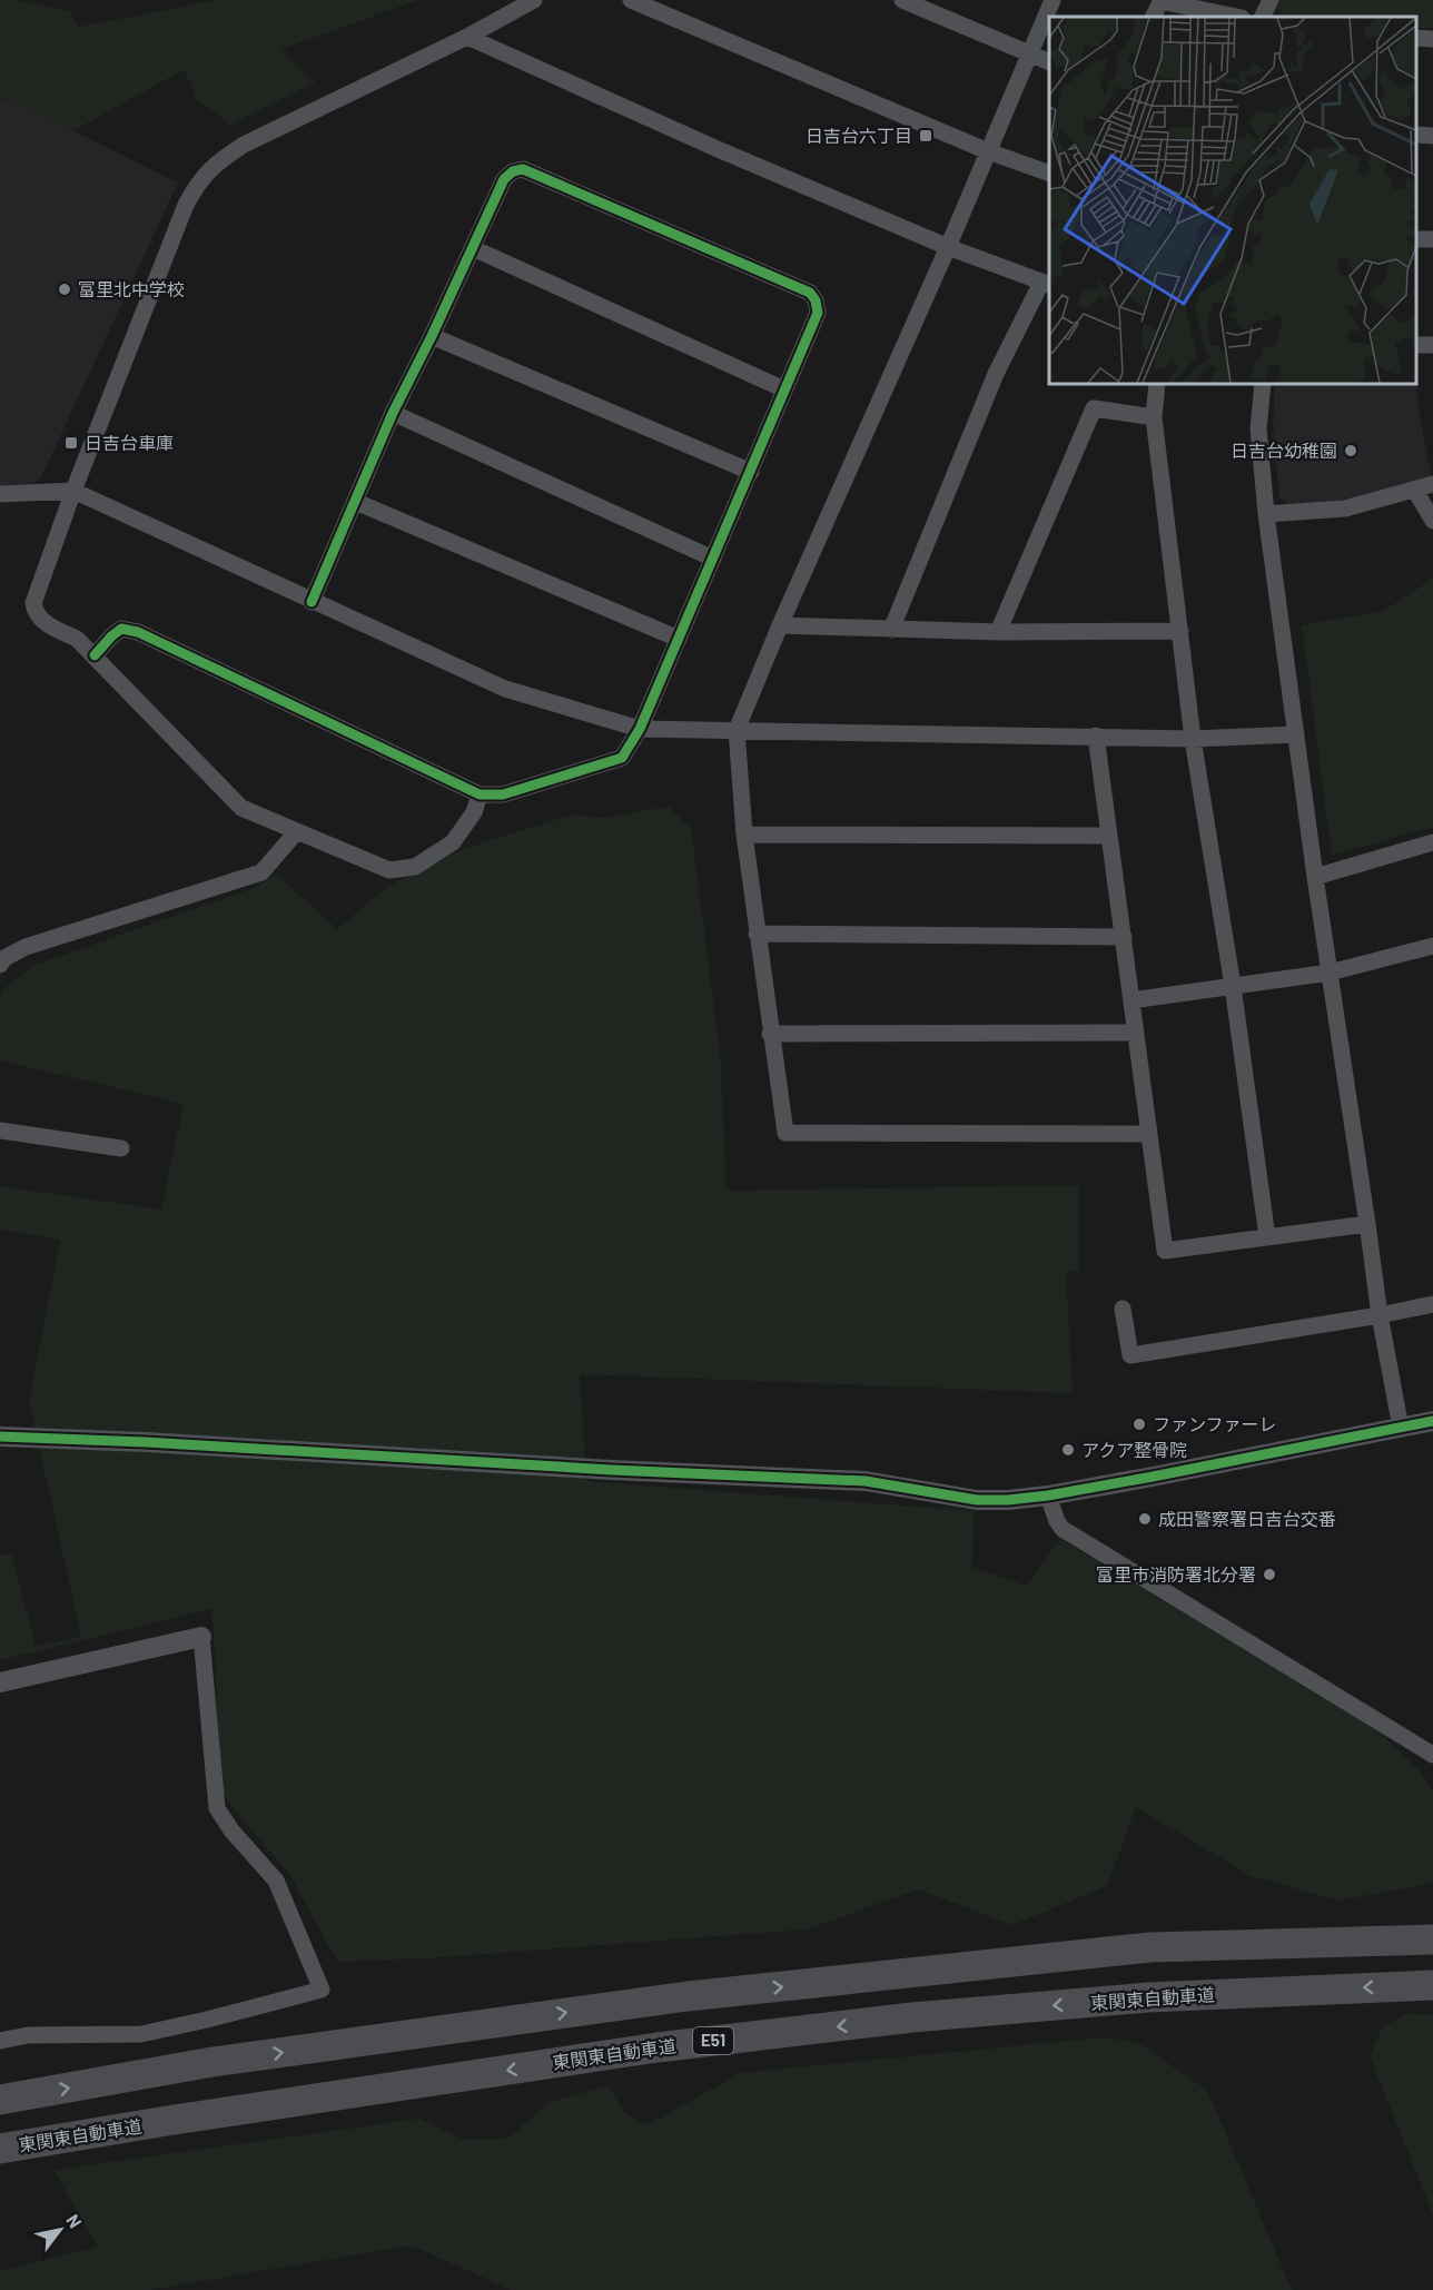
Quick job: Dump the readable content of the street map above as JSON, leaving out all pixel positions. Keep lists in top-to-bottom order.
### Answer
{
  "streets": {
    "highway": ["東関東自動車道", "E51"]
  },
  "places": {
    "transit": ["日吉台六丁目", "日吉台車庫"],
    "other": [
      "富里北中学校",
      "日吉台幼稚園",
      "ファンファーレ",
      "アクア整骨院",
      "成田警察署日吉台交番",
      "富里市消防署北分署"
    ]
  },
  "north": "top right"
}
